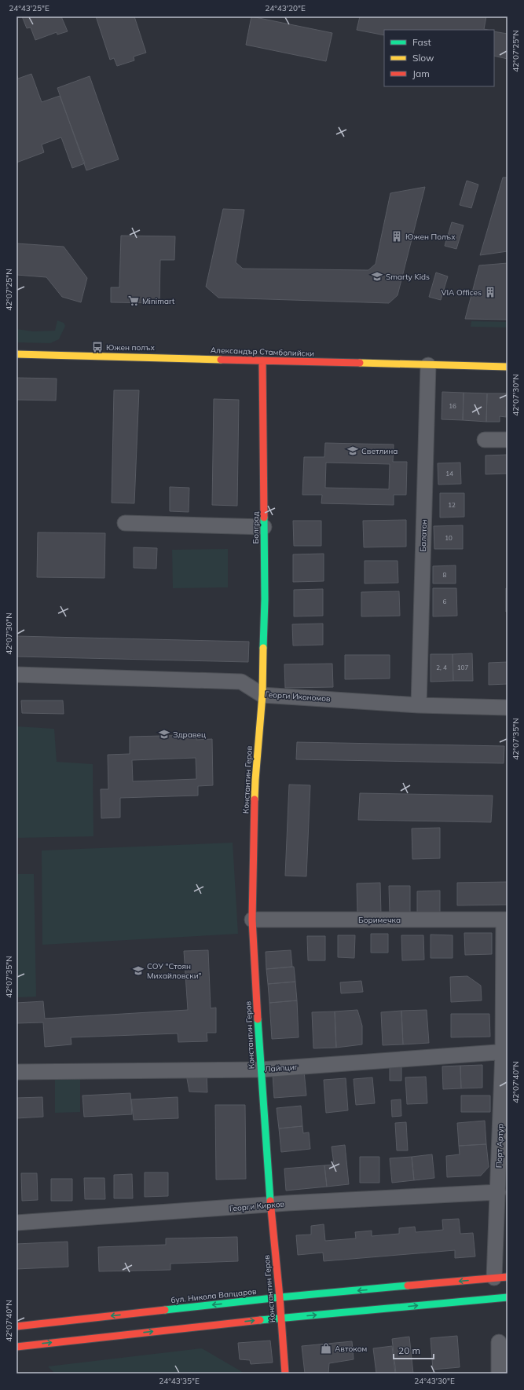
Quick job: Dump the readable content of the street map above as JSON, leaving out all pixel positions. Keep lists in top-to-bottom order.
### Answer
{
  "streets": {
    "street": [
      "Александър Стамболийски",
      "Болград",
      "Балатон",
      "Георги Икономов",
      "Константин Геров",
      "Боримечка",
      "Лайпциг",
      "Порт Артур",
      "Георги Кирков",
      "бул. Никола Вапцаров"
    ]
  },
  "crossings": [
    ["Александър Стамболийски", "Болград"],
    ["Александър Стамболийски", "Балатон"],
    ["Болград", "Георги Икономов"],
    ["Болград", "Константин Геров"],
    ["Балатон", "Георги Икономов"],
    ["Георги Икономов", "Константин Геров"],
    ["Константин Геров", "Боримечка"],
    ["Константин Геров", "Лайпциг"],
    ["Константин Геров", "Георги Кирков"],
    ["Константин Геров", "бул. Никола Вапцаров"],
    ["Боримечка", "Порт Артур"],
    ["Лайпциг", "Порт Артур"],
    ["Порт Артур", "Георги Кирков"],
    ["Порт Артур", "бул. Никола Вапцаров"]
  ],
  "places": {
    "building": ["Южен Полъх", "VIA Offices"],
    "school or university": [
      "Smarty Kids",
      "Светлина",
      "Здравец",
      "СОУ \"Стоян Михайловски\""
    ],
    "supermarket": ["Minimart"],
    "bus stop": ["Южен полъх"],
    "shop": ["Автоком"]
  },
  "house_numbers": [
    "16",
    "14",
    "12",
    "10",
    "8",
    "6",
    "2, 4",
    "107"
  ],
  "legend": ["Fast", "Slow", "Jam"],
  "scale_bar": "20 m",
  "coordinates": [
    "24°43'25\"E",
    "24°43'20\"E",
    "42°07'25\"N",
    "42°07'30\"N",
    "42°07'35\"N",
    "42°07'40\"N",
    "24°43'35\"E",
    "24°43'30\"E"
  ]
}
